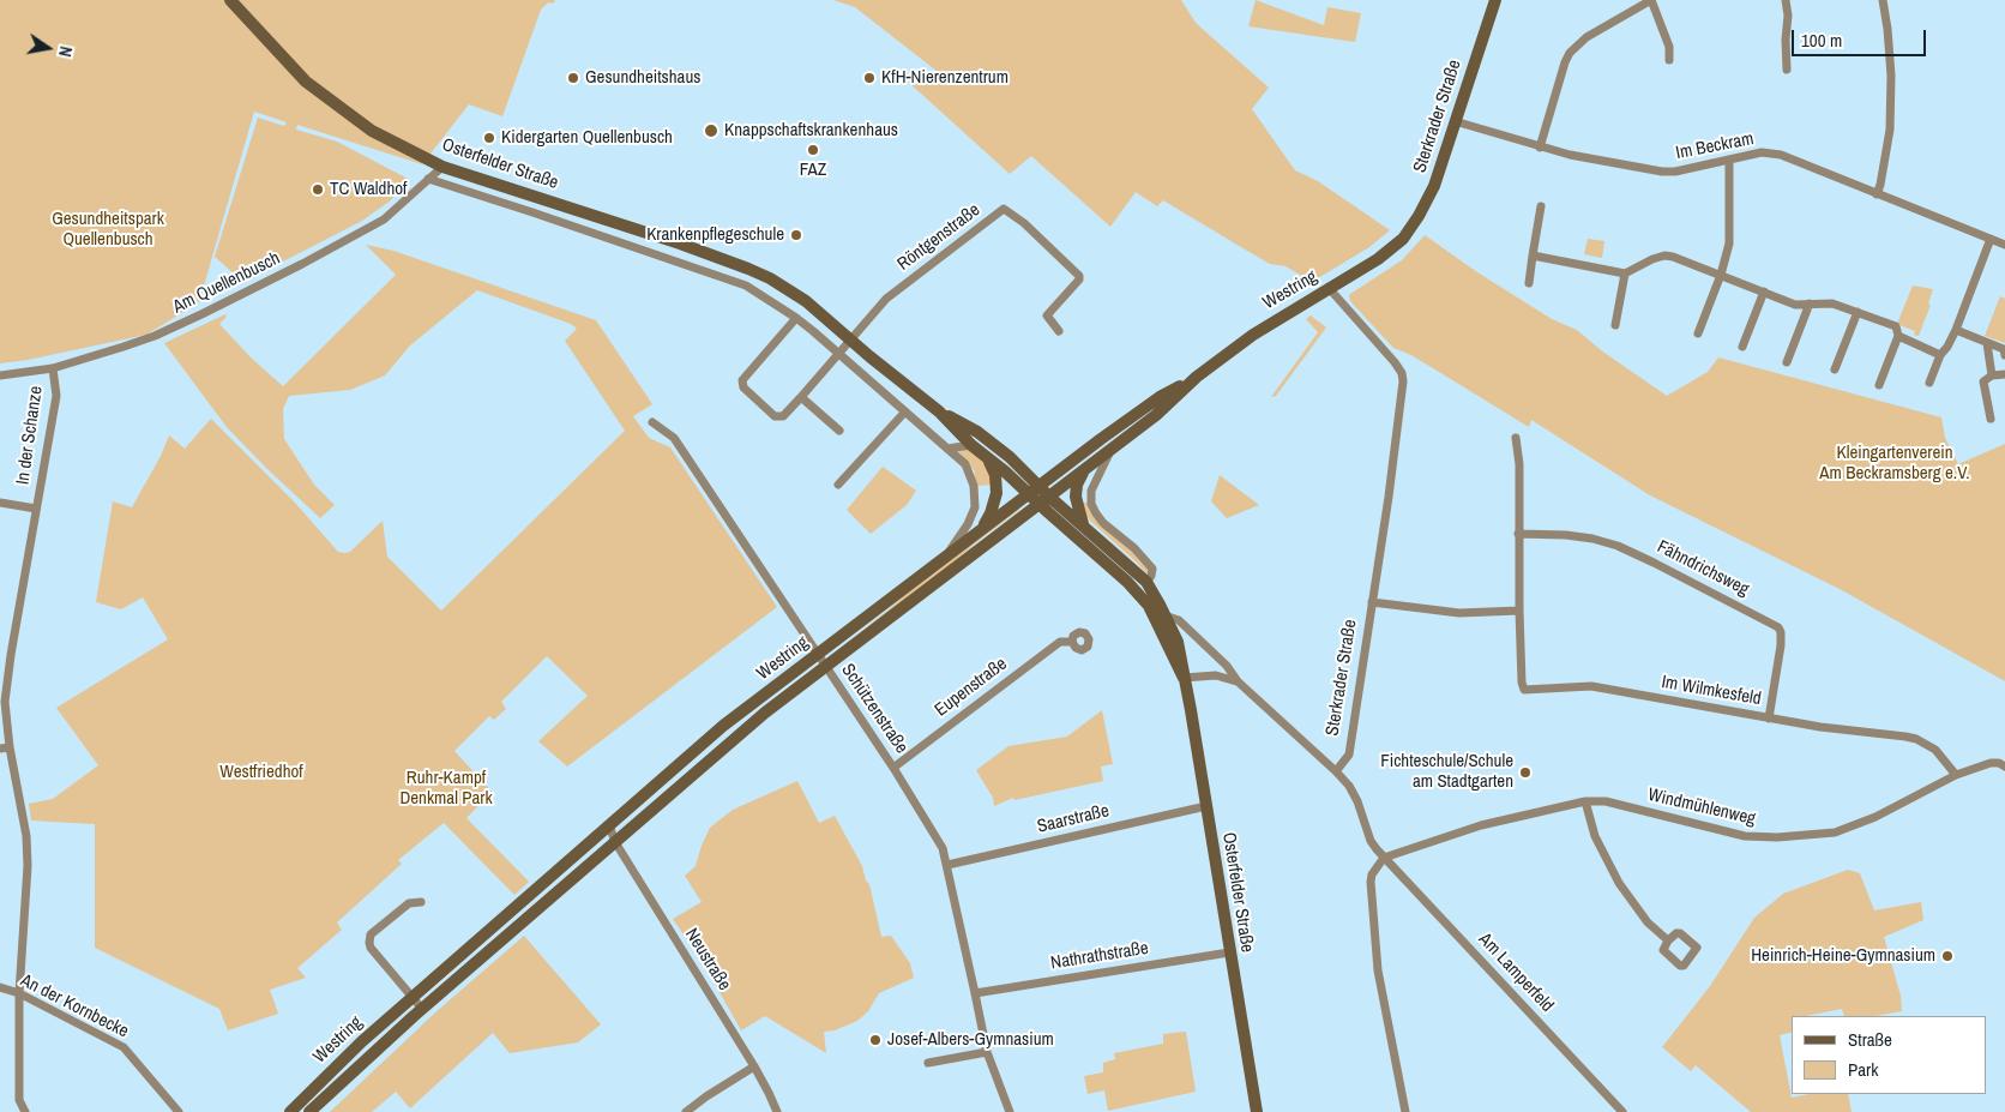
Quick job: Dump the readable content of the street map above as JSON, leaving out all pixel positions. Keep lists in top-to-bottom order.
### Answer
{
  "streets": {
    "main road": ["Sterkrader Straße", "Osterfelder Straße", "Westring"],
    "street": [
      "Im Beckram",
      "Röntgenstraße",
      "Am Quellenbusch",
      "In der Schanze",
      "Fähndrichsweg",
      "Eupenstraße",
      "Im Wilmkesfeld",
      "Schützenstraße",
      "Windmühlenweg",
      "Saarstraße",
      "Nathrathstraße",
      "Neustraße",
      "Am Lamperfeld",
      "An der Kornbecke"
    ]
  },
  "crossings": [
    ["Sterkrader Straße", "Im Beckram"],
    ["Sterkrader Straße", "Westring"],
    ["Osterfelder Straße", "Röntgenstraße"],
    ["Osterfelder Straße", "Am Quellenbusch"],
    ["Osterfelder Straße", "Westring"],
    ["Osterfelder Straße", "Saarstraße"],
    ["Osterfelder Straße", "Nathrathstraße"],
    ["Am Quellenbusch", "In der Schanze"],
    ["Westring", "Schützenstraße"],
    ["Westring", "Neustraße"],
    ["In der Schanze", "An der Kornbecke"],
    ["Fähndrichsweg", "Im Wilmkesfeld"],
    ["Eupenstraße", "Schützenstraße"],
    ["Im Wilmkesfeld", "Windmühlenweg"],
    ["Schützenstraße", "Saarstraße"],
    ["Schützenstraße", "Nathrathstraße"],
    ["Windmühlenweg", "Am Lamperfeld"]
  ],
  "parks": [
    "Gesundheitspark Quellenbusch",
    "Kleingartenverein Am Beckramsberg e.V.",
    "Westfriedhof",
    "Ruhr-Kampf Denkmal Park"
  ],
  "places": [
    "Gesundheitshaus",
    "KfH-Nierenzentrum",
    "Knappschaftskrankenhaus",
    "Kidergarten Quellenbusch",
    "FAZ",
    "TC Waldhof",
    "Krankenpflegeschule",
    "Fichteschule/Schule am Stadtgarten",
    "Heinrich-Heine-Gymnasium",
    "Josef-Albers-Gymnasium"
  ],
  "legend": ["Straße", "Park"],
  "scale_bar": "100 m",
  "north": "right"
}
